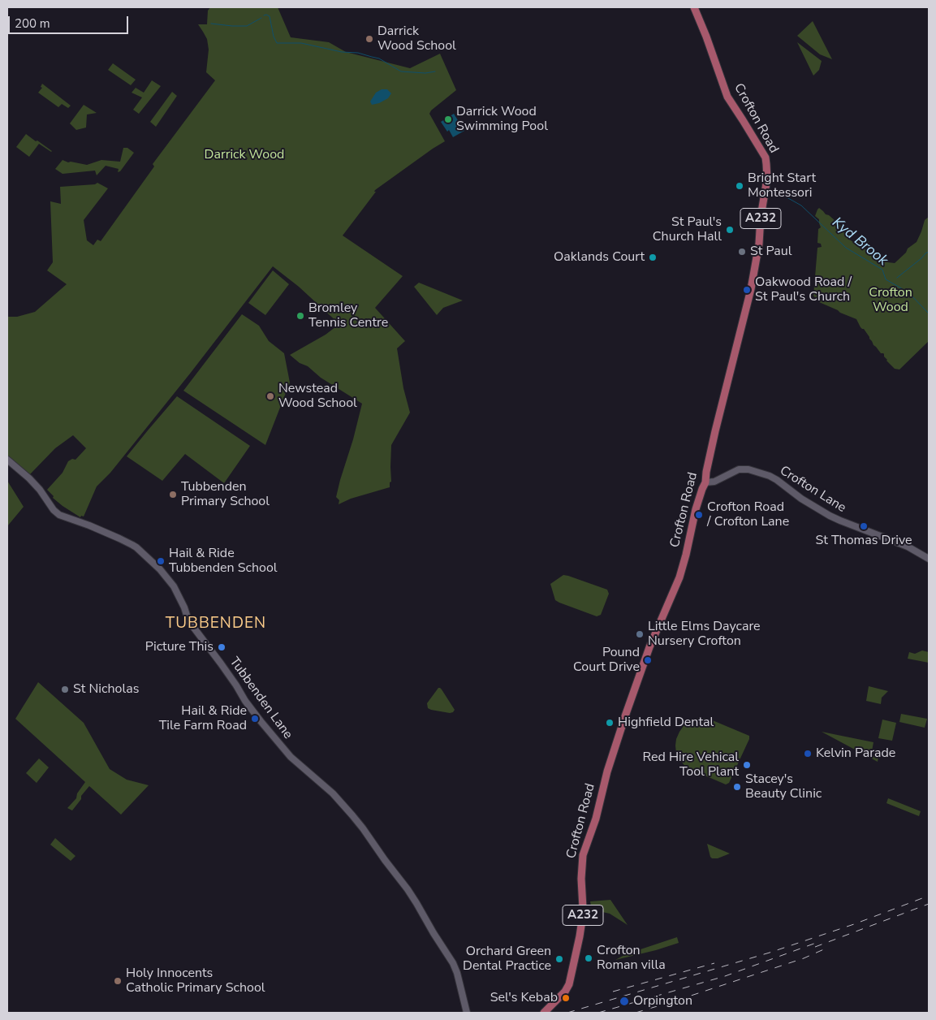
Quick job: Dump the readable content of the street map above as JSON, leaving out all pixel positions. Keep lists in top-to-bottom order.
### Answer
{
  "streets": {
    "main road": ["Crofton Road", "A232"],
    "street": ["Crofton Lane", "Tubbenden Lane"]
  },
  "crossings": [
    ["Crofton Road", "Crofton Lane"]
  ],
  "districts": ["TUBBENDEN"],
  "water": ["Kyd Brook"],
  "parks": ["Darrick Wood", "Crofton Wood"],
  "places": [
    "Darrick Wood School",
    "Darrick Wood Swimming Pool",
    "Bright Start Montessori",
    "St Paul's Church Hall",
    "St Paul",
    "Oaklands Court",
    "Oakwood Road / St Paul's Church",
    "Bromley Tennis Centre",
    "Newstead Wood School",
    "Tubbenden Primary School",
    "Crofton Road / Crofton Lane",
    "St Thomas Drive",
    "Hail & Ride Tubbenden School",
    "Little Elms Daycare Nursery Crofton",
    "Picture This",
    "Pound Court Drive",
    "St Nicholas",
    "Hail & Ride Tile Farm Road",
    "Highfield Dental",
    "Kelvin Parade",
    "Red Hire Vehical Tool Plant",
    "Stacey's Beauty Clinic",
    "Crofton Roman villa",
    "Orchard Green Dental Practice",
    "Holy Innocents Catholic Primary School",
    "Sel's Kebab",
    "Orpington"
  ],
  "scale_bar": "200 m"
}
